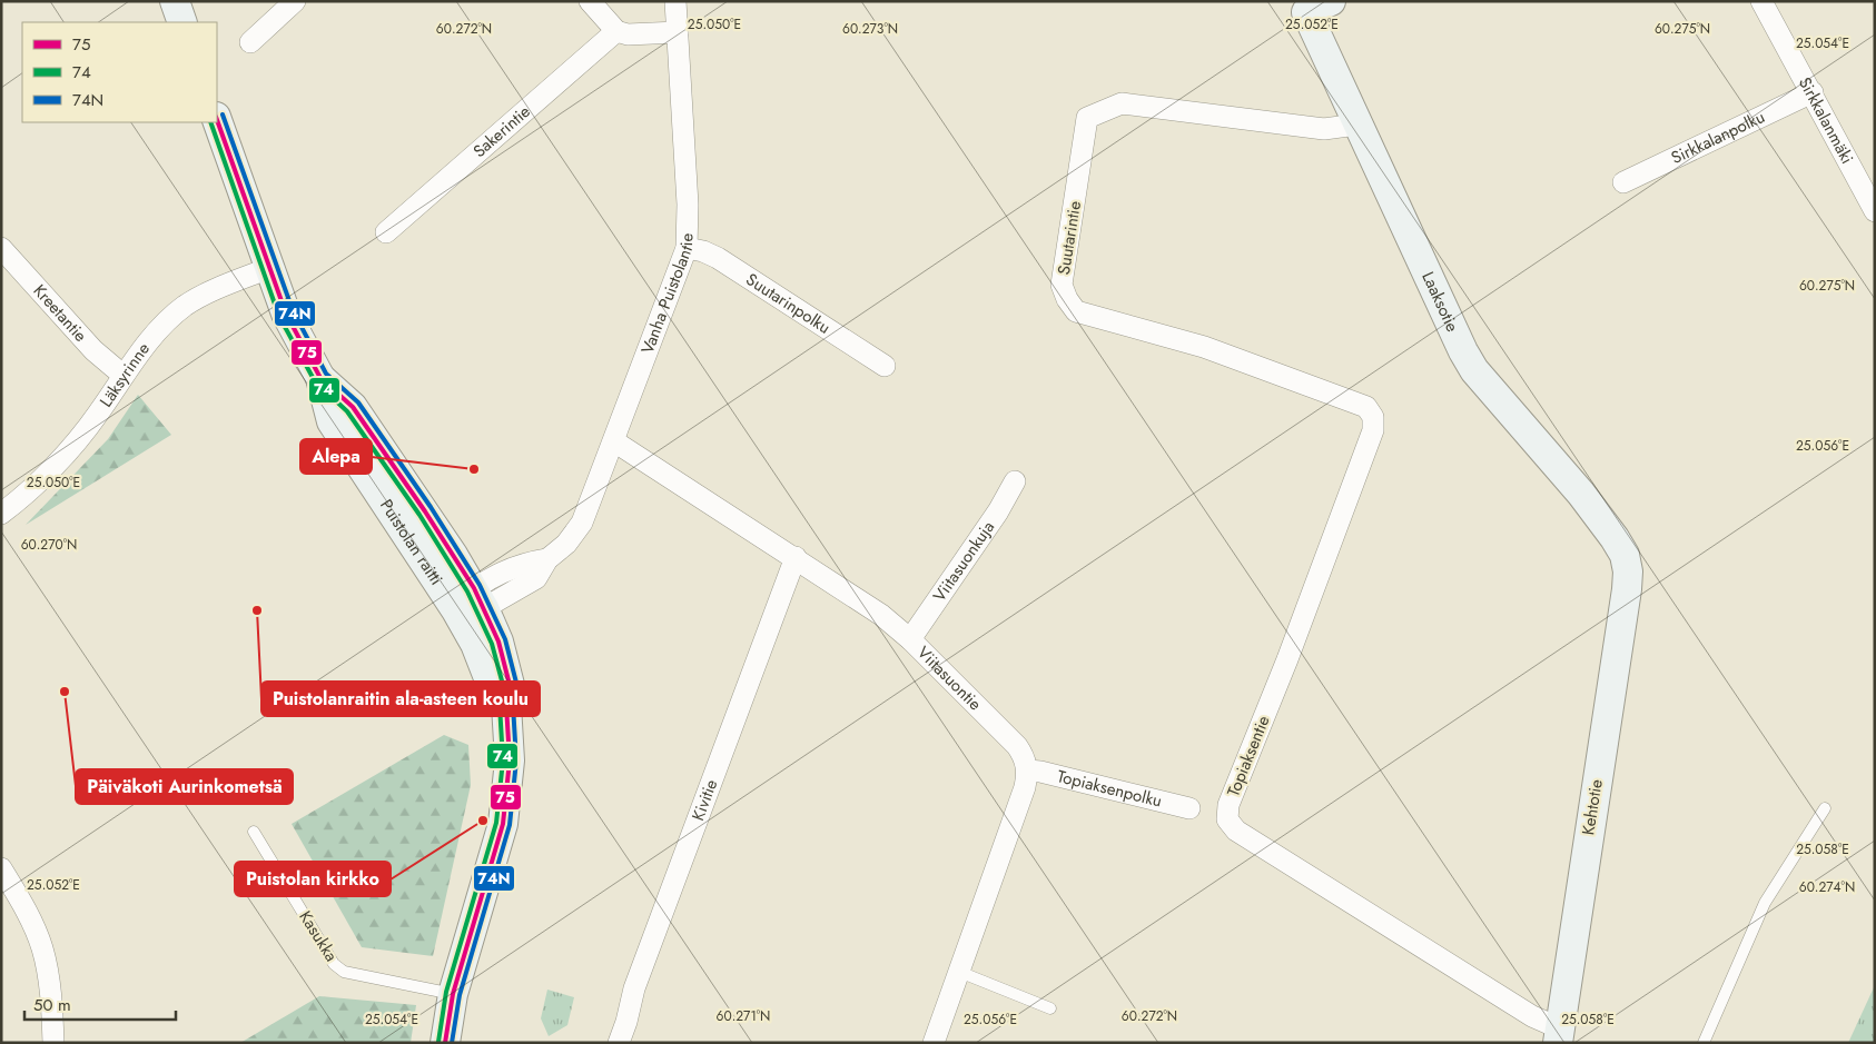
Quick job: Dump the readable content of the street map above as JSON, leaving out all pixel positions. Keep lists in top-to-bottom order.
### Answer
{
  "streets": {
    "street": [
      "Sirkkalanmäki",
      "Sakerintie",
      "Sirkkalanpolku",
      "Suutarintie",
      "Vanha Puistolantie",
      "Suutarinpolku",
      "Laaksotie",
      "Kreetantie",
      "Läksyrinne",
      "Puistolan raitti",
      "Viitasuonkuja",
      "Viitasuontie",
      "Topiaksentie",
      "Topiaksenpolku",
      "Kivitie",
      "Kehtotie"
    ],
    "lane": ["Kasukka"]
  },
  "crossings": [
    ["Sirkkalanmäki", "Sirkkalanpolku"],
    ["Suutarintie", "Laaksotie"],
    ["Suutarintie", "Topiaksentie"],
    ["Vanha Puistolantie", "Suutarinpolku"],
    ["Vanha Puistolantie", "Puistolan raitti"],
    ["Vanha Puistolantie", "Viitasuontie"],
    ["Laaksotie", "Kehtotie"],
    ["Kreetantie", "Läksyrinne"],
    ["Läksyrinne", "Puistolan raitti"],
    ["Puistolan raitti", "Kasukka"],
    ["Viitasuonkuja", "Viitasuontie"],
    ["Viitasuontie", "Topiaksenpolku"],
    ["Viitasuontie", "Kivitie"],
    ["Topiaksentie", "Kehtotie"]
  ],
  "places": [
    "Alepa",
    "Puistolanraitin ala-asteen koulu",
    "Päiväkoti Aurinkometsä",
    "Puistolan kirkko"
  ],
  "lines": ["transit line 74N", "transit line 75", "transit line 74"],
  "legend": ["75", "74", "74N"],
  "scale_bar": "50 m",
  "coordinates": [
    "25.050°E",
    "25.052°E",
    "60.275°N",
    "60.272°N",
    "60.273°N",
    "25.054°E",
    "25.056°E",
    "60.270°N",
    "25.058°E",
    "60.274°N",
    "60.271°N"
  ]
}
